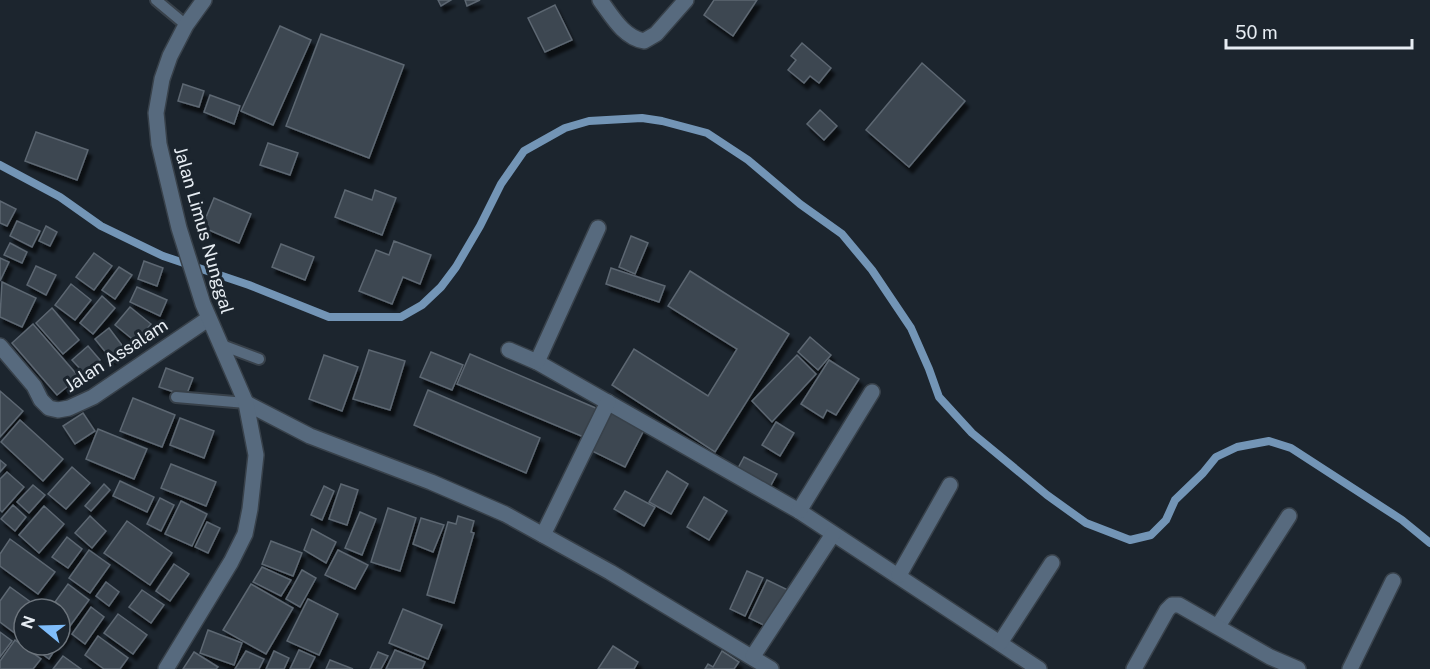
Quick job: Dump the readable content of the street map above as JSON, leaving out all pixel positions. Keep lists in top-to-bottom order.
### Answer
{
  "streets": {
    "street": ["Jalan Limus Nunggal", "Jalan Assalam"]
  },
  "crossings": [
    ["Jalan Limus Nunggal", "Jalan Assalam"]
  ],
  "scale_bar": "50 m",
  "north": "left"
}
